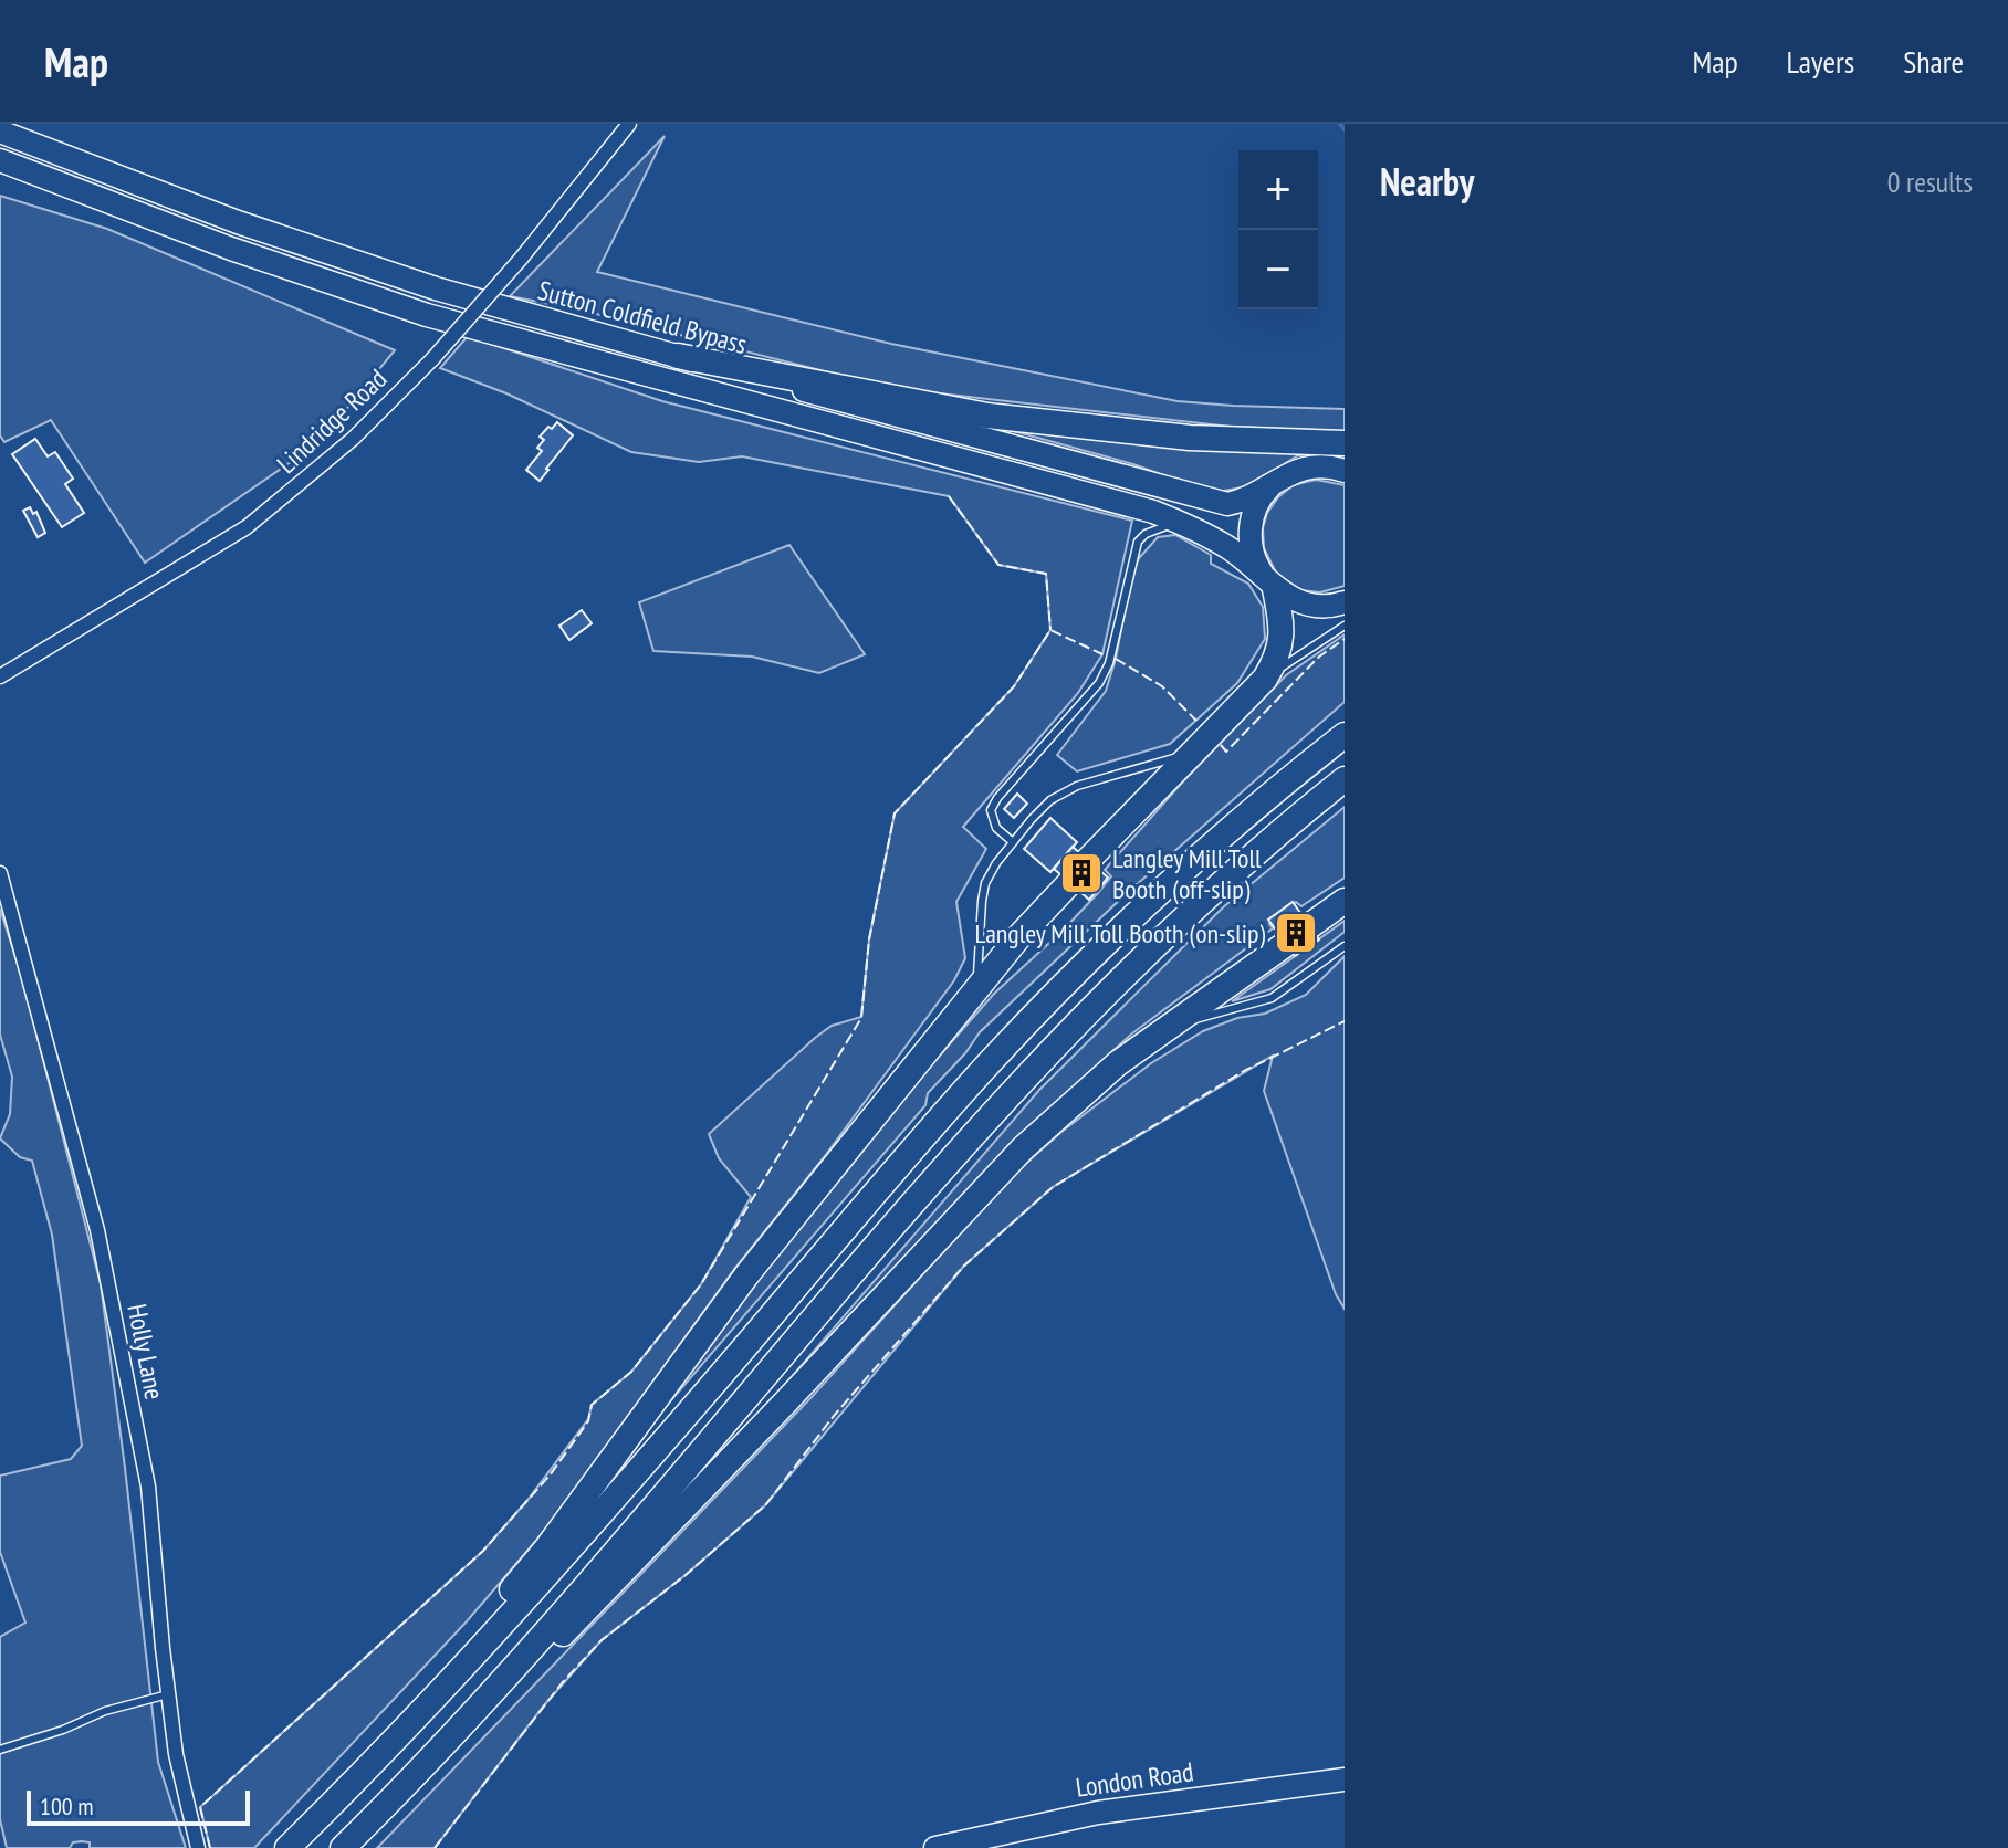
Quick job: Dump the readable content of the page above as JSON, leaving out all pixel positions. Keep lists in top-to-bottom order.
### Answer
{
  "streets": {
    "highway": ["Sutton Coldfield Bypass", "London Road"],
    "street": ["Lindridge Road", "Holly Lane"]
  },
  "places": {
    "building": ["Langley Mill Toll Booth (off-slip)", "Langley Mill Toll Booth (on-slip)"]
  },
  "scale_bar": "100 m",
  "page": {
    "header": "Map",
    "nav": ["Map", "Layers", "Share"],
    "heading": ["Nearby", "0 results"],
    "map_buttons": ["+", "−"],
    "scale": "100 m"
  }
}
